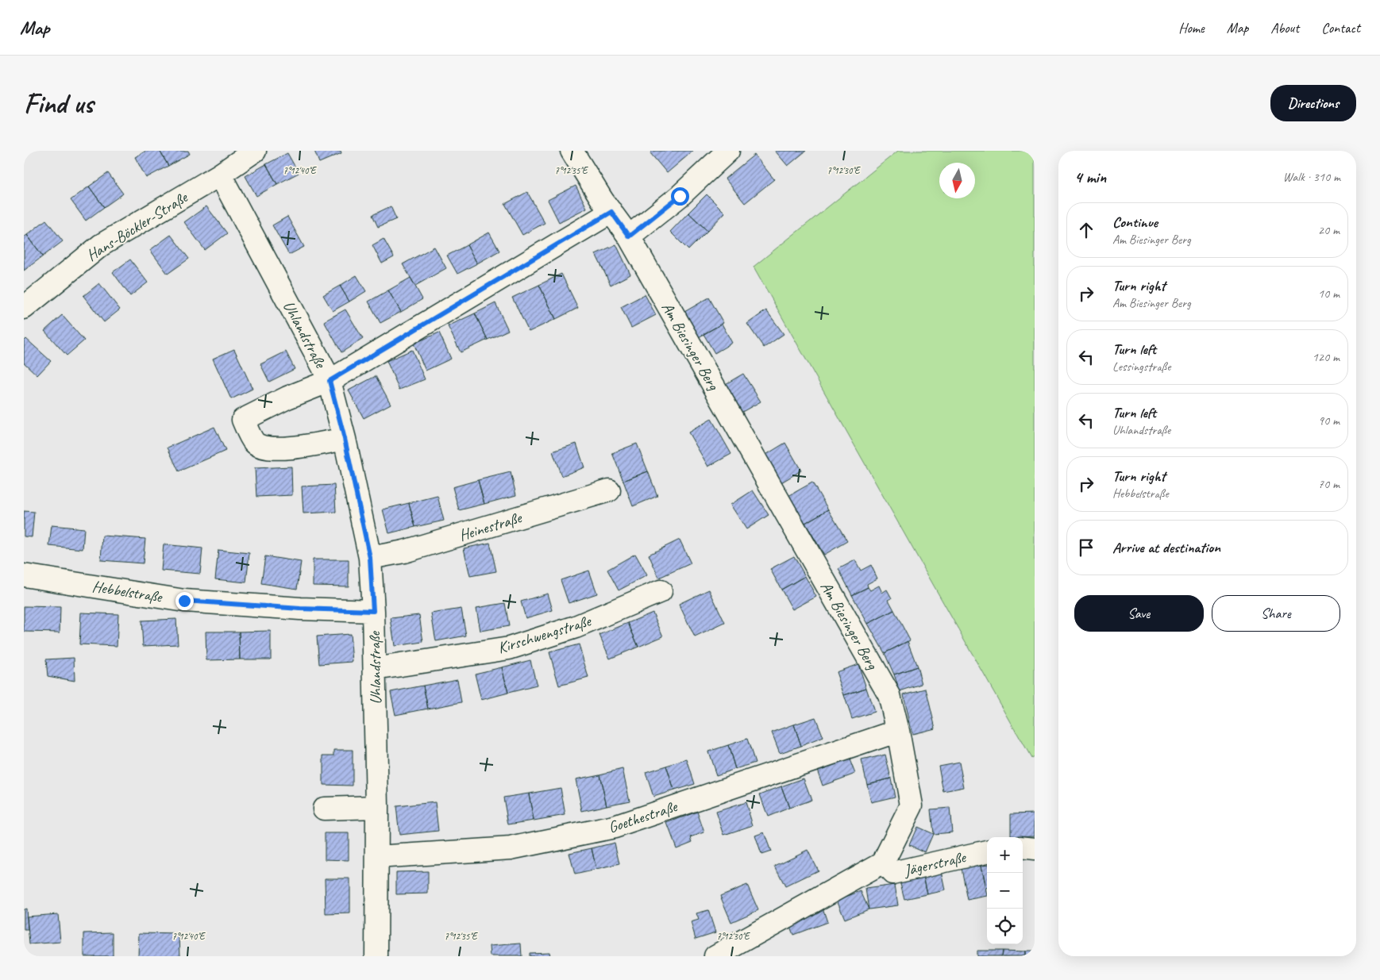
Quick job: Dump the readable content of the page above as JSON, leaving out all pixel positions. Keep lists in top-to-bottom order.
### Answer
{
  "streets": {
    "street": [
      "Hans-Böckler-Straße",
      "Uhlandstraße",
      "Am Biesinger Berg",
      "Heinestraße",
      "Hebbelstraße",
      "Kirschwengstraße",
      "Goethestraße",
      "Jägerstraße"
    ]
  },
  "crossings": [
    ["Hans-Böckler-Straße", "Uhlandstraße"],
    ["Uhlandstraße", "Heinestraße"],
    ["Uhlandstraße", "Hebbelstraße"],
    ["Uhlandstraße", "Kirschwengstraße"],
    ["Uhlandstraße", "Goethestraße"],
    ["Am Biesinger Berg", "Goethestraße"],
    ["Am Biesinger Berg", "Jägerstraße"]
  ],
  "north": "bottom",
  "page": {
    "header": "Map",
    "nav": [
      "Home",
      "Map",
      "About",
      "Contact"
    ],
    "buttons": [
      "Directions",
      ["Save", "Share"]
    ],
    "title": "Find us",
    "heading": ["4 min", "Walk · 310 m"],
    "list": [
      ["Continue", "Am Biesinger Berg", "20 m"],
      ["Turn right", "Am Biesinger Berg", "10 m"],
      ["Turn left", "Lessingstraße", "120 m"],
      ["Turn left", "Uhlandstraße", "90 m"],
      ["Turn right", "Hebbelstraße", "70 m"],
      "Arrive at destination"
    ],
    "map_buttons": ["+", "−"]
  },
  "coordinates": ["7°12'40\"E", "7°12'35\"E", "7°12'30\"E"]
}
